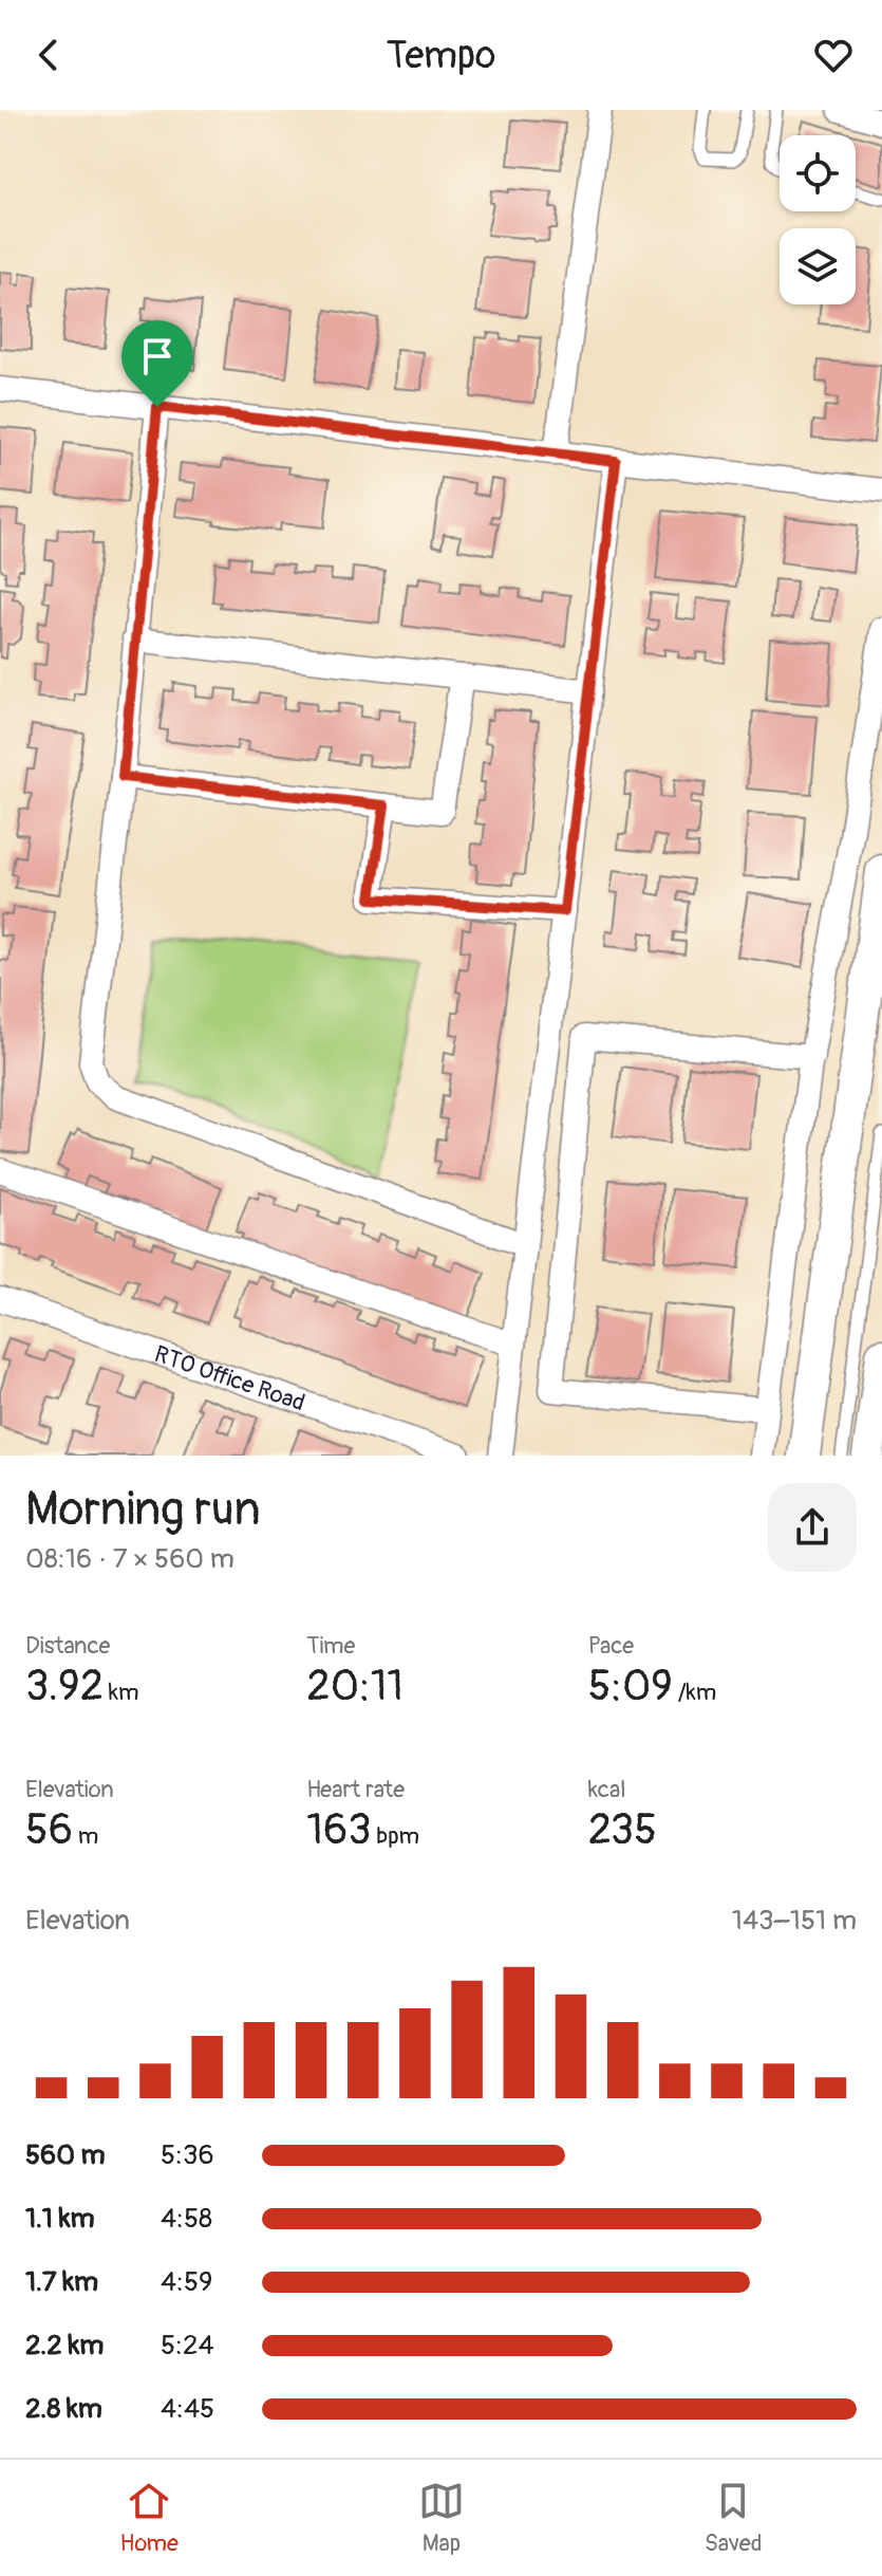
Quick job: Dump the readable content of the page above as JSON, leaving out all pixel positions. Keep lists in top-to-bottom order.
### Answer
{
  "streets": {
    "street": ["RTO Office Road"]
  },
  "page": {
    "header": "Tempo",
    "heading": ["Morning run", "08:16 · 7 × 560 m"],
    "stats": [
      ["Distance", "3.92 km"],
      ["Time", "20:11"],
      ["Pace", "5:09 /km"],
      ["Elevation", "56 m"],
      ["Heart rate", "163 bpm"],
      ["kcal", "235"]
    ],
    "chart": ["Elevation", "143–151 m"],
    "list": [
      {
        "name": "560 m",
        "note": "5:36"
      },
      {
        "name": "1.1 km",
        "note": "4:58"
      },
      {
        "name": "1.7 km",
        "note": "4:59"
      },
      {
        "name": "2.2 km",
        "note": "5:24"
      },
      {
        "name": "2.8 km",
        "note": "4:45"
      }
    ],
    "tabs": ["Home", "Map", "Saved"]
  }
}
